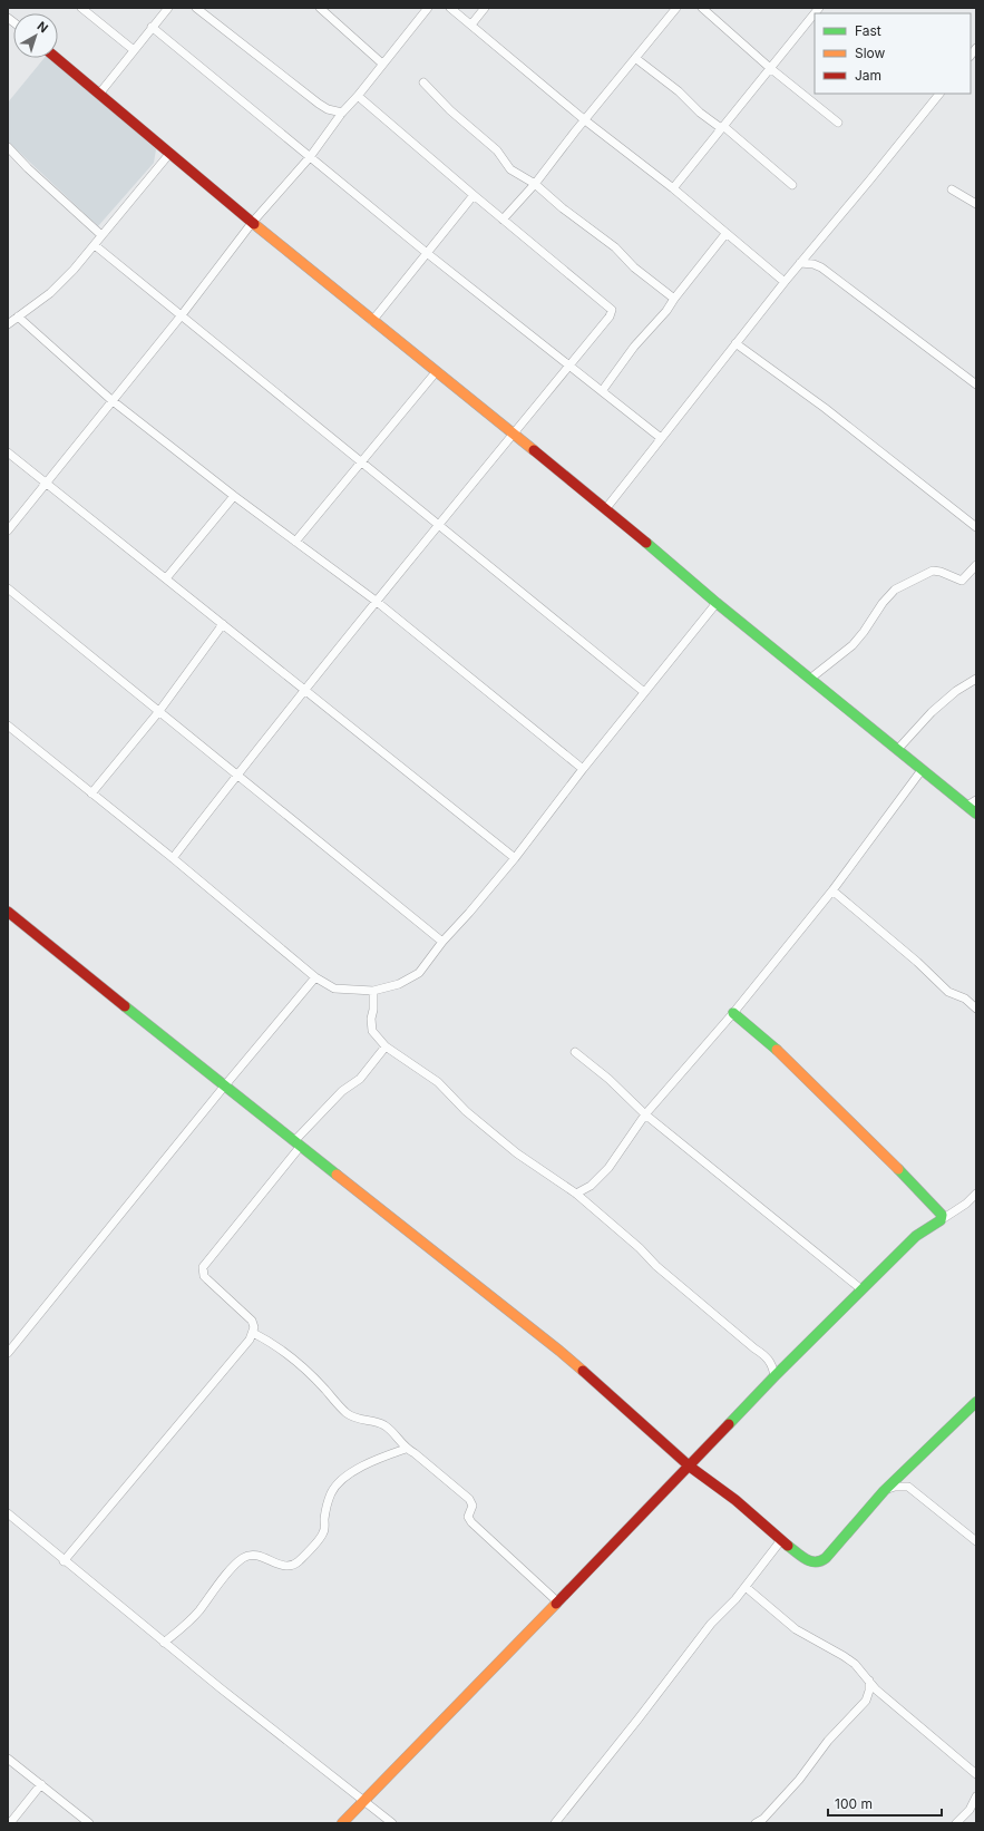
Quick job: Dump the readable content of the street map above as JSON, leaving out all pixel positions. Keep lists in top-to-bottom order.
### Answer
{
  "legend": ["Fast", "Slow", "Jam"],
  "scale_bar": "100 m",
  "north": "top right"
}
